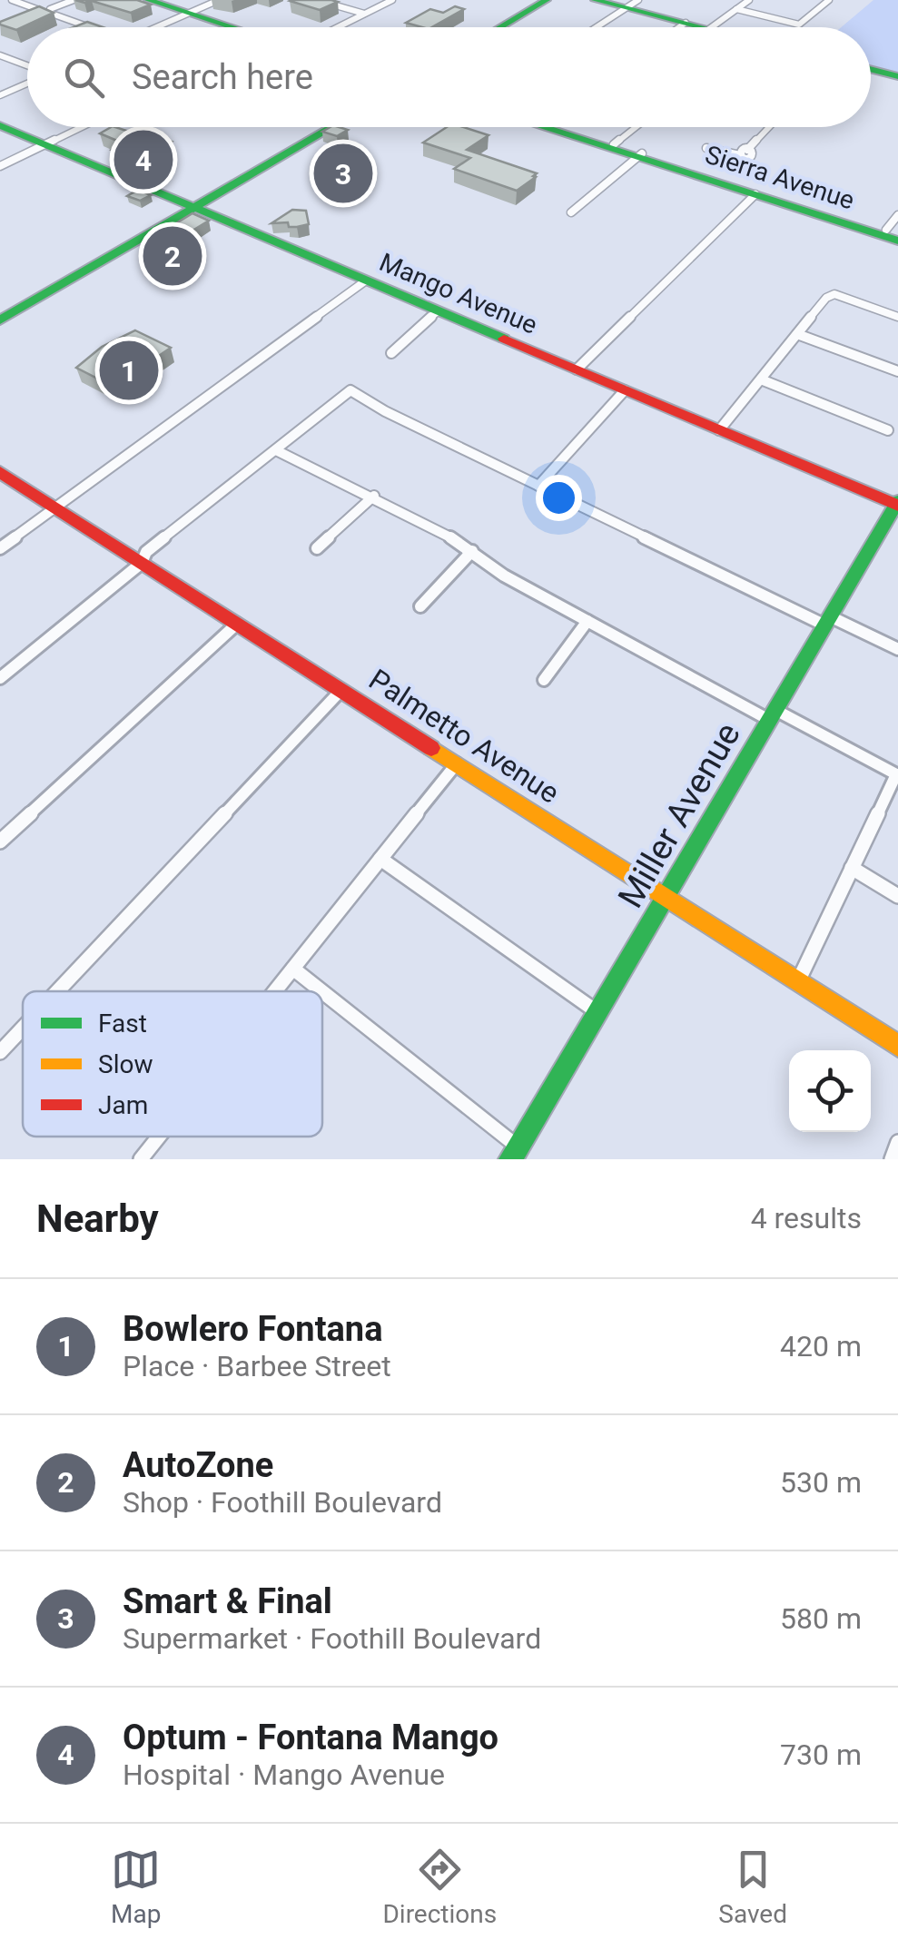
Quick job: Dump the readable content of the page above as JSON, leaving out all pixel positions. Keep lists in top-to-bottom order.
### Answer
{
  "streets": {
    "street": [
      "Sierra Avenue",
      "Mango Avenue",
      "Palmetto Avenue",
      "Miller Avenue"
    ]
  },
  "crossings": [
    ["Mango Avenue", "Miller Avenue"],
    ["Palmetto Avenue", "Miller Avenue"]
  ],
  "legend": ["Fast", "Slow", "Jam"],
  "page": {
    "search": "Search here",
    "pins": [
      "4",
      "3",
      "2",
      "1"
    ],
    "heading": ["Nearby", "4 results"],
    "list": [
      {
        "mark": "1",
        "name": "Bowlero Fontana",
        "note": "Place · Barbee Street",
        "value": "420 m"
      },
      {
        "mark": "2",
        "name": "AutoZone",
        "note": "Shop · Foothill Boulevard",
        "value": "530 m"
      },
      {
        "mark": "3",
        "name": "Smart & Final",
        "note": "Supermarket · Foothill Boulevard",
        "value": "580 m"
      },
      {
        "mark": "4",
        "name": "Optum - Fontana Mango",
        "note": "Hospital · Mango Avenue",
        "value": "730 m"
      }
    ],
    "nav": ["Map", "Directions", "Saved"]
  }
}
